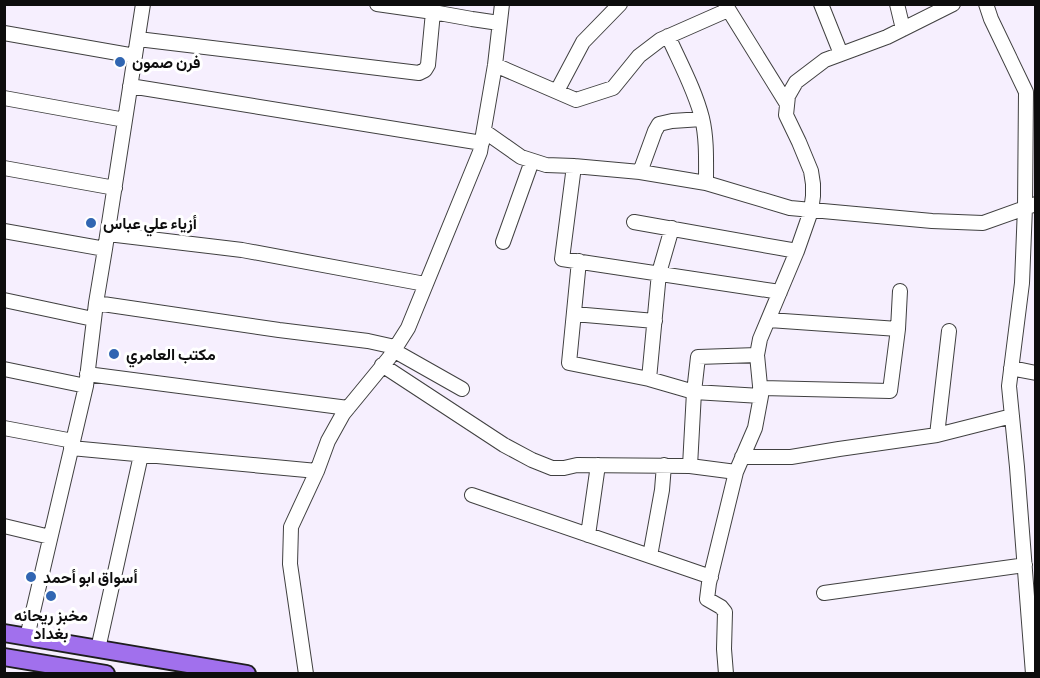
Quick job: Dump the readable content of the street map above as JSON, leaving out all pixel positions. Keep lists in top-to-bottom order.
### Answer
{
  "places": [
    "فرن صمون",
    "أزياء علي عباس",
    "مكتب العامري",
    "أسواق ابو أحمد",
    "مخبز ريحانه بغداد"
  ]
}
